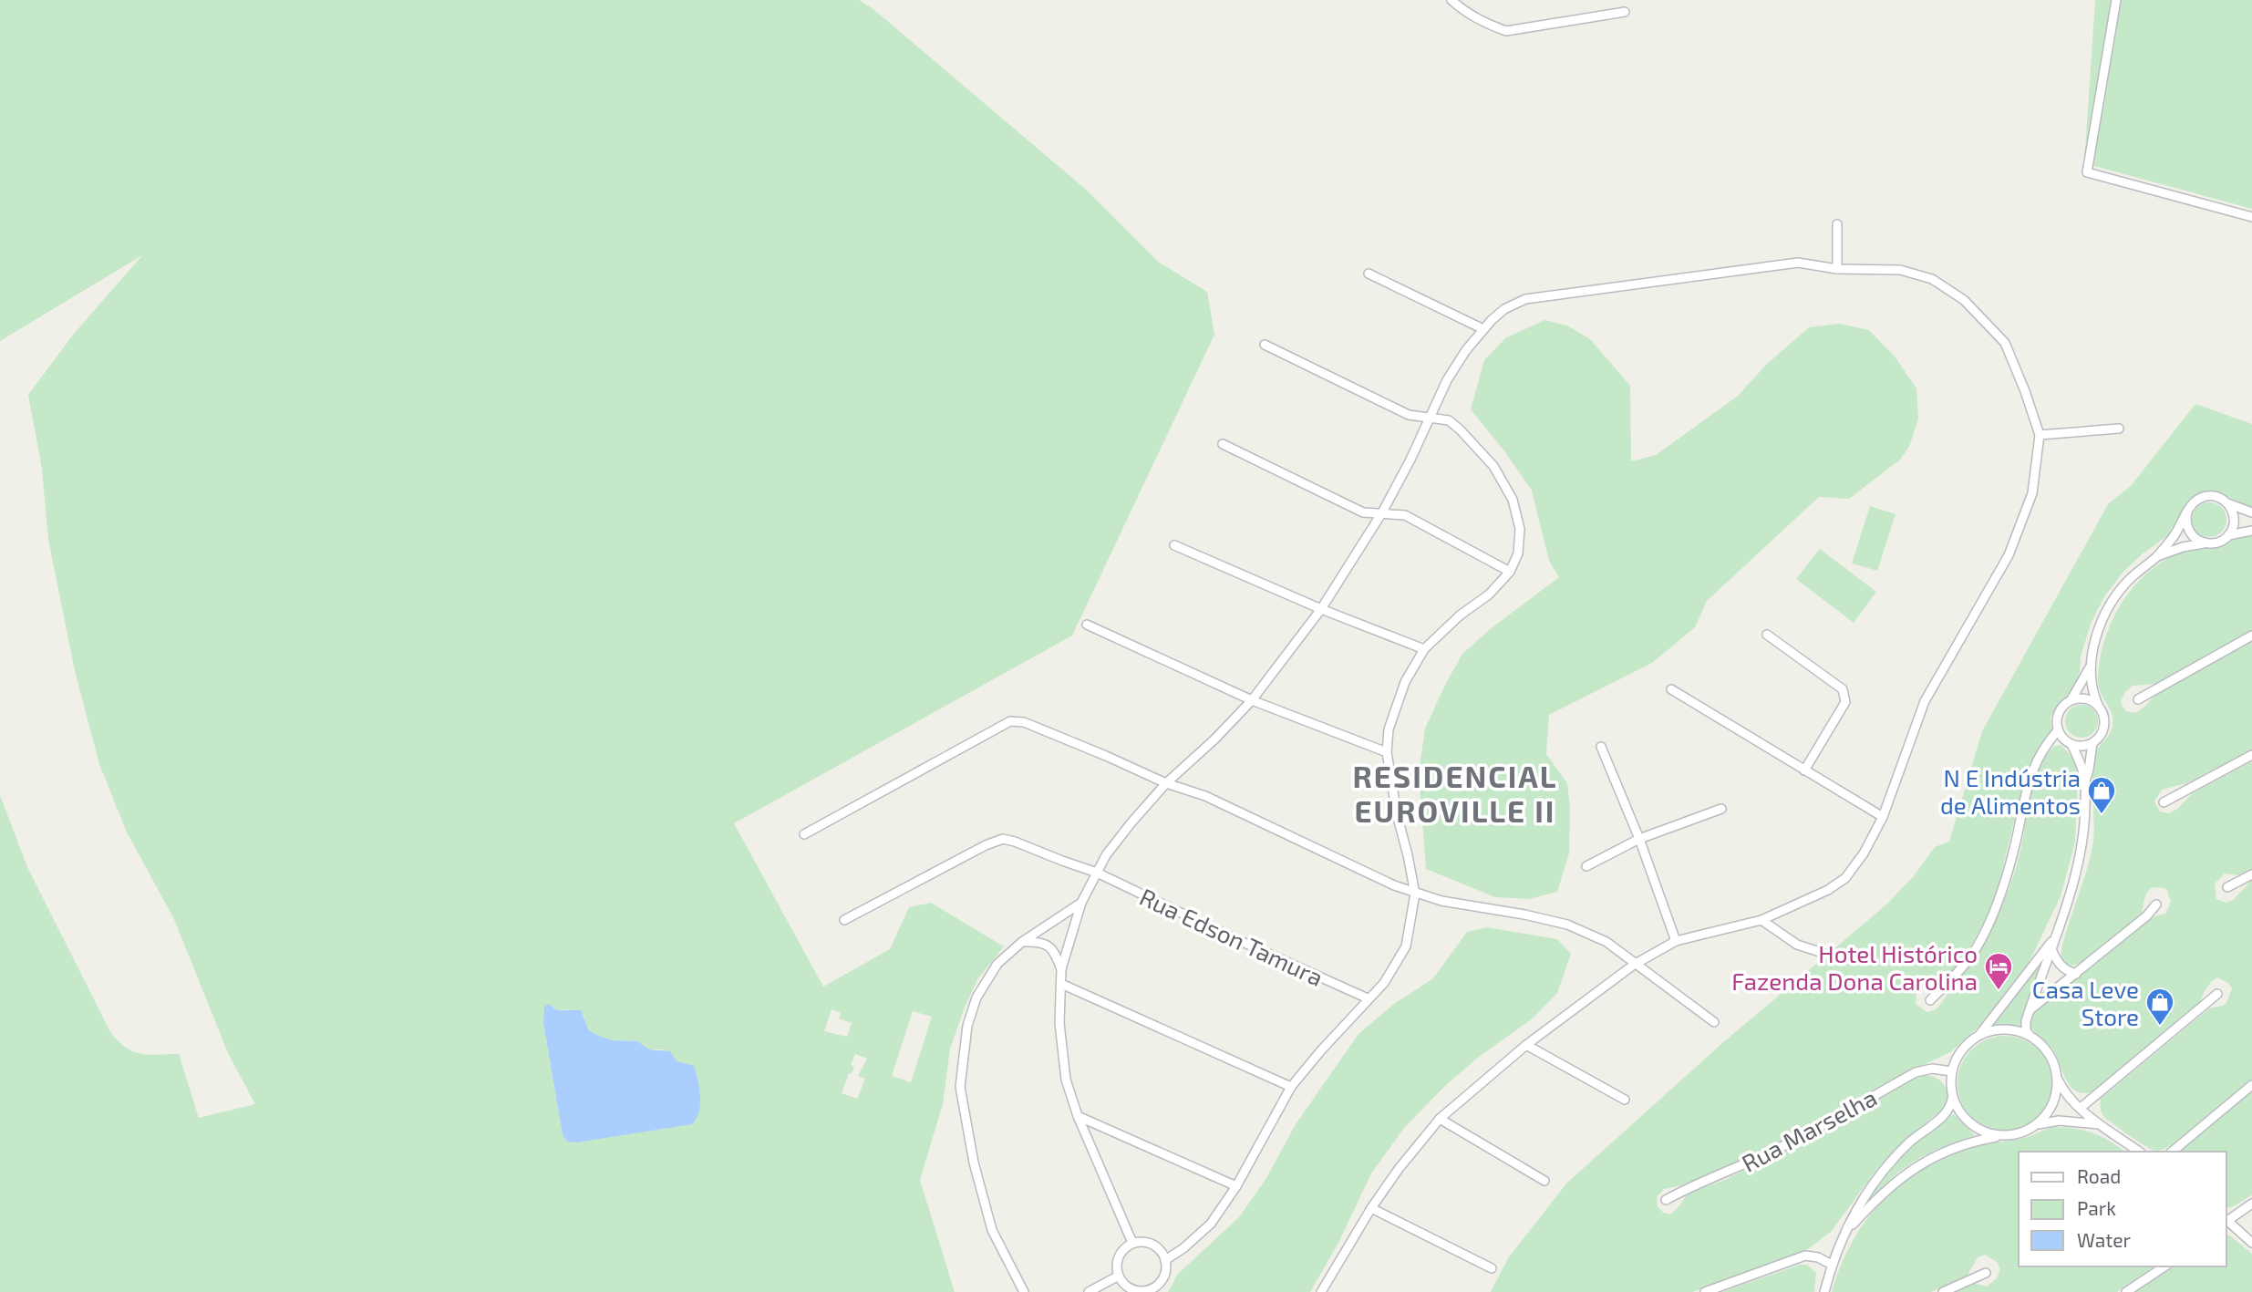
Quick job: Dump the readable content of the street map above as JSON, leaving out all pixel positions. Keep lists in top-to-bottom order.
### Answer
{
  "streets": {
    "street": ["Rua Edson Tamura", "Rua Marselha"]
  },
  "districts": ["RESIDENCIAL EUROVILLE II"],
  "places": {
    "shop": ["N E Indústria de Alimentos", "Casa Leve Store"],
    "hotel": ["Hotel Histórico Fazenda Dona Carolina"]
  },
  "legend": ["Road", "Park", "Water"]
}
